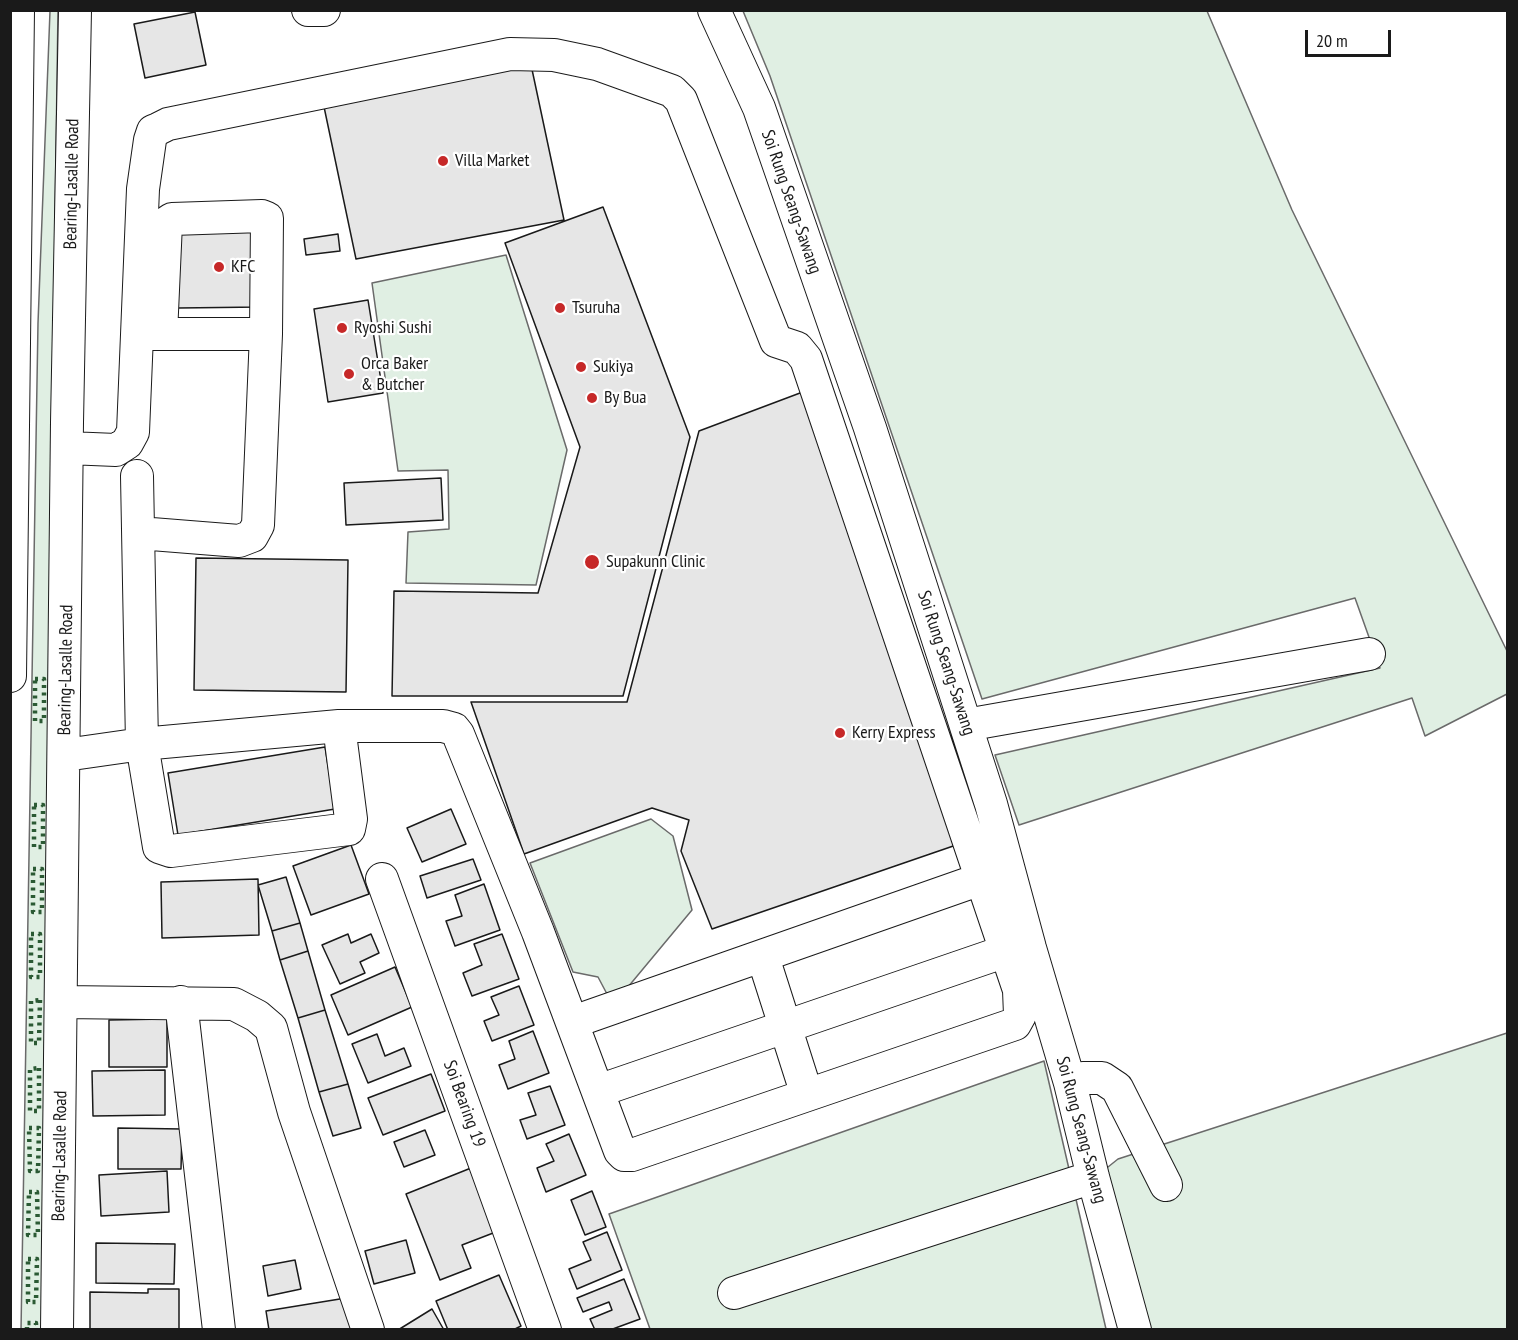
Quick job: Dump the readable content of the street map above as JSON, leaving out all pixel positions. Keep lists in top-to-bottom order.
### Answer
{
  "streets": {
    "street": ["Bearing-Lasalle Road", "Soi Rung Seang-Sawang", "Soi Bearing 19"]
  },
  "places": [
    "Villa Market",
    "KFC",
    "Tsuruha",
    "Ryoshi Sushi",
    "Sukiya",
    "Orca Baker & Butcher",
    "By Bua",
    "Supakunn Clinic",
    "Kerry Express"
  ],
  "scale_bar": "20 m"
}
